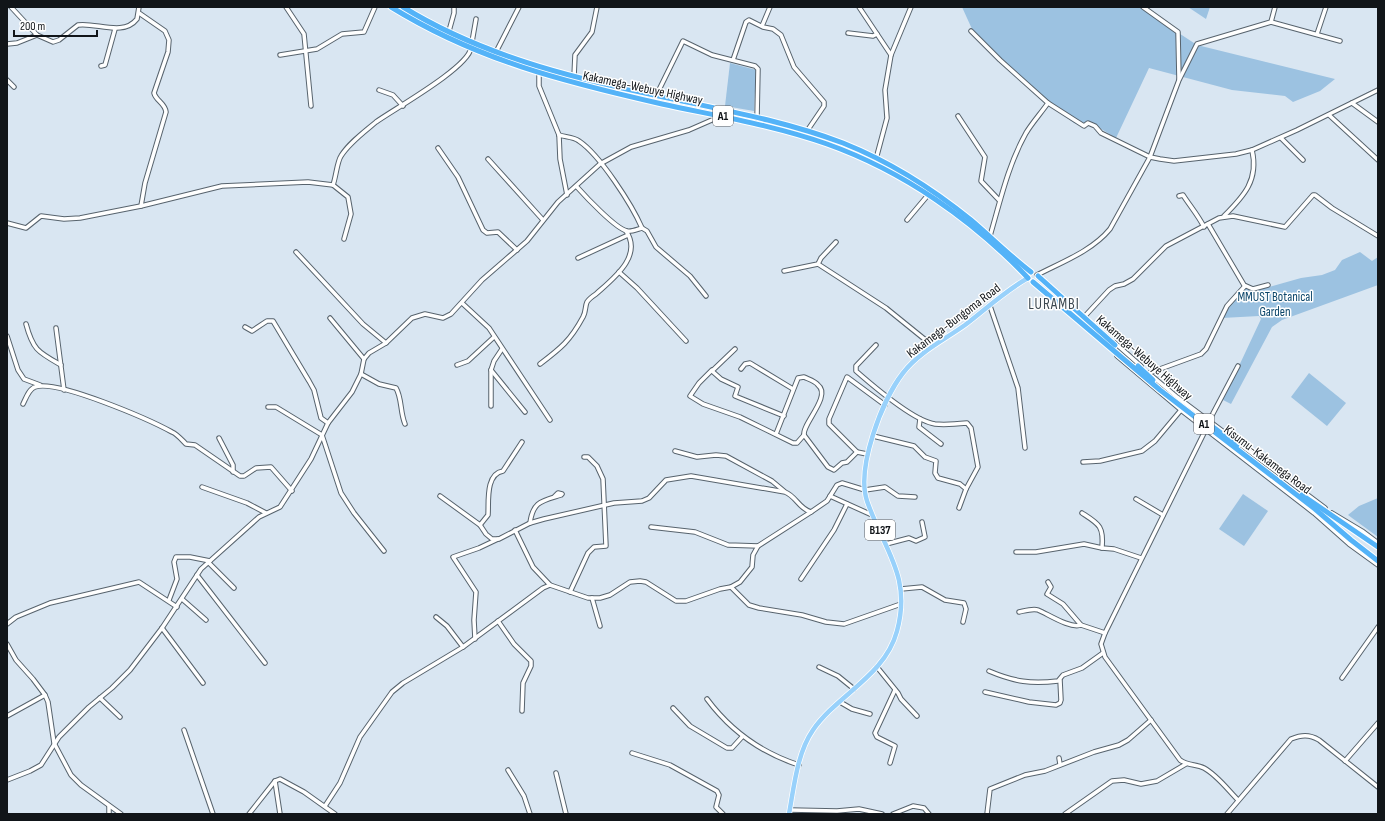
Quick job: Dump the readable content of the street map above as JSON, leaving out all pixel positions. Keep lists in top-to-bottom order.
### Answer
{
  "streets": {
    "highway": ["Kakamega-Webuye Highway", "A1", "Kisumu-Kakamega Road"],
    "main road": ["Kakamega-Bungoma Road", "B137"]
  },
  "crossings": [
    ["Kakamega-Webuye Highway", "A1"],
    ["Kakamega-Webuye Highway", "Kakamega-Bungoma Road"],
    ["Kakamega-Webuye Highway", "Kisumu-Kakamega Road"],
    ["Kakamega-Bungoma Road", "Kisumu-Kakamega Road"]
  ],
  "districts": ["LURAMBI"],
  "parks": ["MMUST Botanical Garden"],
  "scale_bar": "200 m"
}
